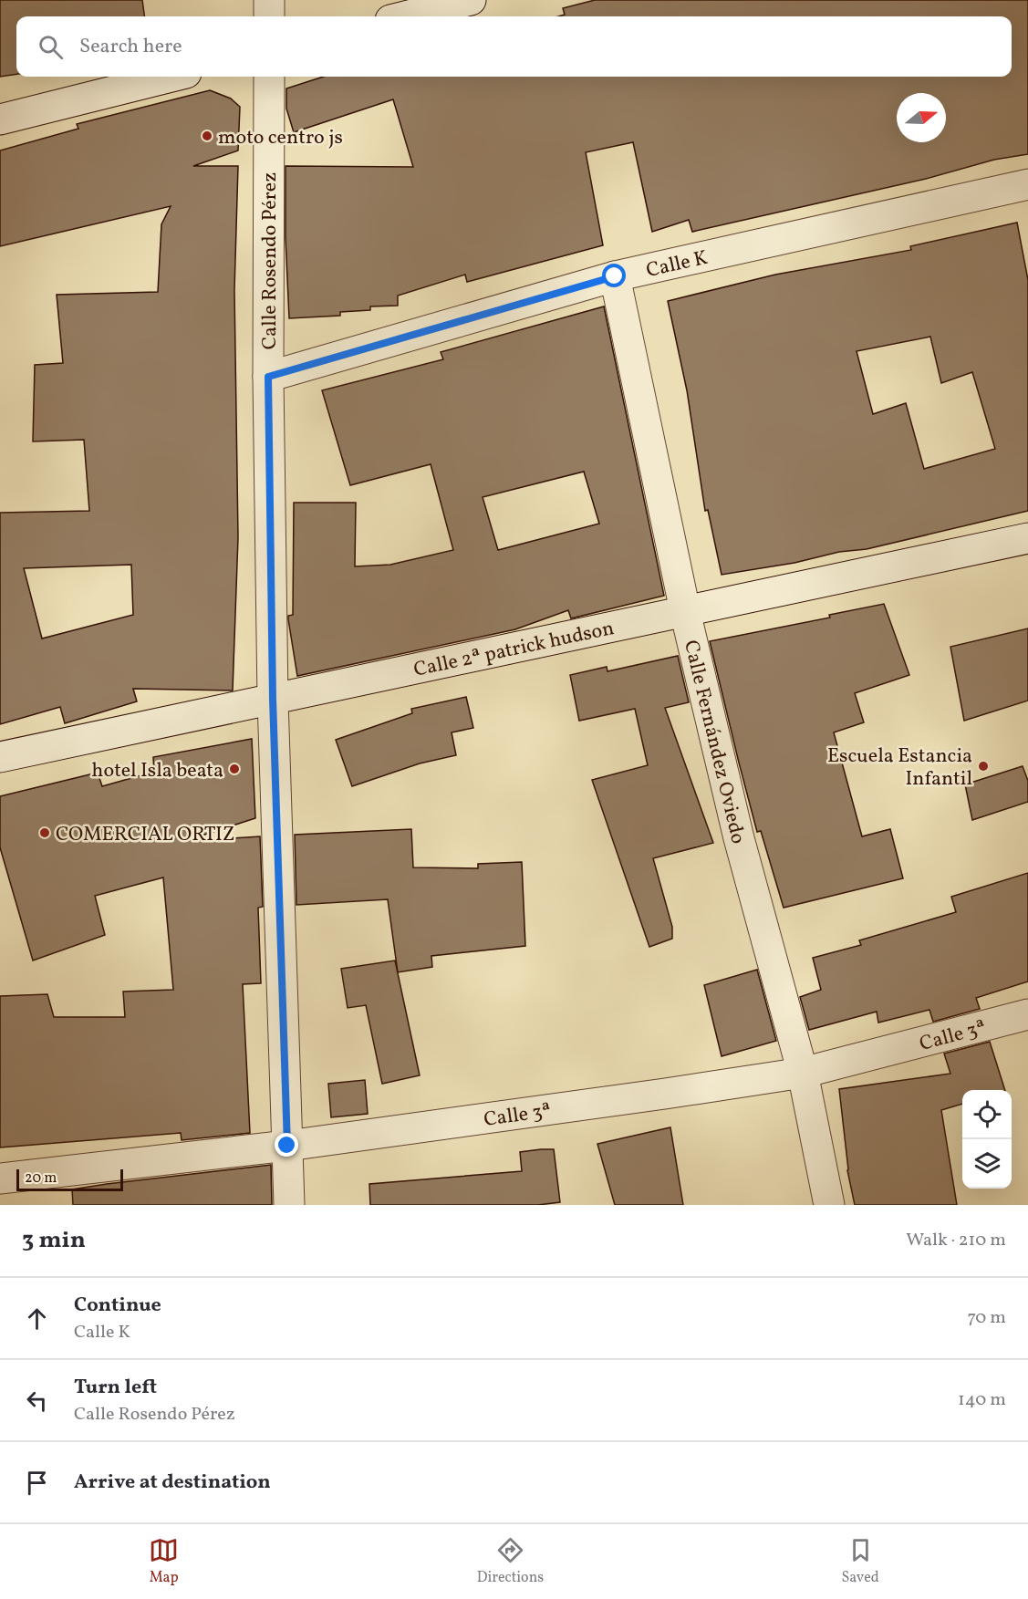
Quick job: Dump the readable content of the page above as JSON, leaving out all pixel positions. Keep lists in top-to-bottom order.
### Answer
{
  "streets": {
    "street": [
      "Calle Rosendo Pérez",
      "Calle K",
      "Calle 2ª patrick hudson",
      "Calle Fernández Oviedo",
      "Calle 3ª"
    ]
  },
  "crossings": [
    ["Calle Rosendo Pérez", "Calle K"],
    ["Calle Rosendo Pérez", "Calle 2ª patrick hudson"],
    ["Calle Rosendo Pérez", "Calle 3ª"],
    ["Calle K", "Calle Fernández Oviedo"],
    ["Calle 2ª patrick hudson", "Calle Fernández Oviedo"],
    ["Calle Fernández Oviedo", "Calle 3ª"]
  ],
  "places": [
    "moto centro js",
    "Escuela Estancia Infantil",
    "hotel Isla beata",
    "COMERCIAL ORTIZ"
  ],
  "scale_bar": "20 m",
  "north": "right",
  "page": {
    "search": "Search here",
    "scale": "20 m",
    "heading": ["3 min", "Walk · 210 m"],
    "list": [
      ["Continue", "Calle K", "70 m"],
      ["Turn left", "Calle Rosendo Pérez", "140 m"],
      "Arrive at destination"
    ],
    "nav": ["Map", "Directions", "Saved"]
  }
}
